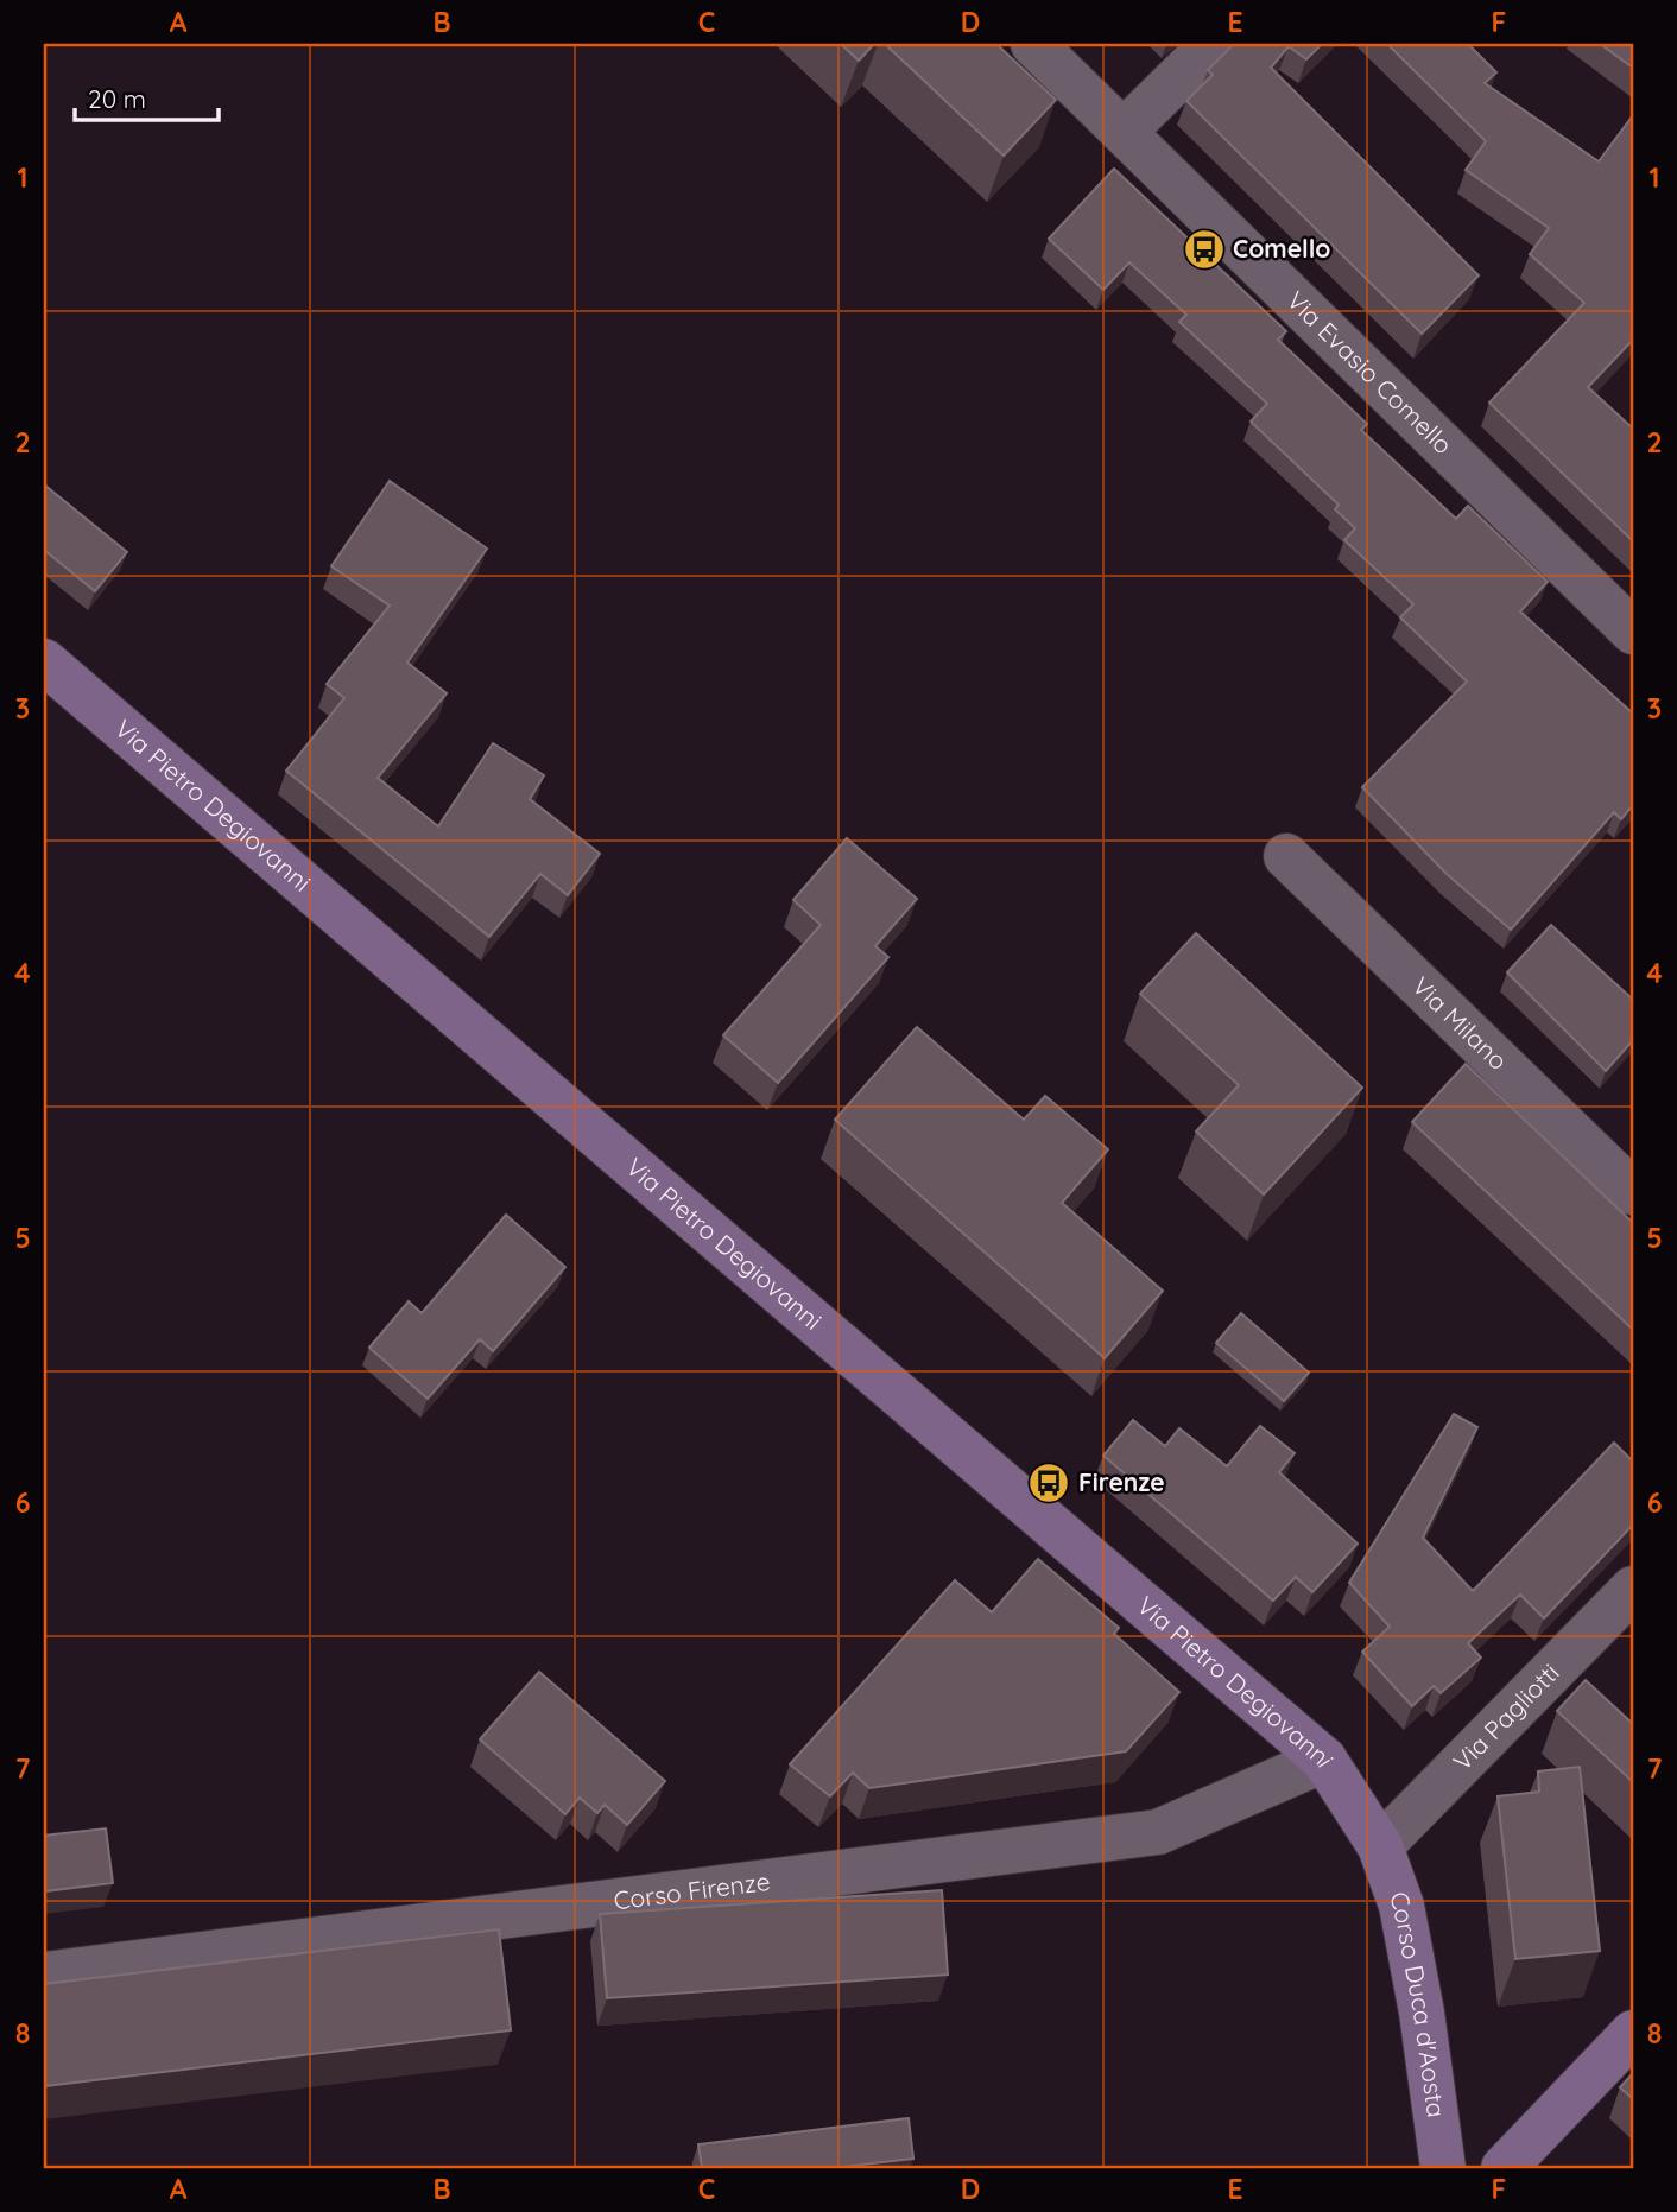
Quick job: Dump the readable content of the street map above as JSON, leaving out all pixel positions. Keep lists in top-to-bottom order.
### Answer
{
  "streets": {
    "street": [
      "Via Evasio Comello",
      "Via Pietro Degiovanni",
      "Via Milano",
      "Via Pagliotti",
      "Corso Firenze",
      "Corso Duca d'Aosta"
    ]
  },
  "crossings": [
    ["Via Pietro Degiovanni", "Via Pagliotti"],
    ["Via Pietro Degiovanni", "Corso Firenze"],
    ["Via Pietro Degiovanni", "Corso Duca d'Aosta"],
    ["Via Pagliotti", "Corso Duca d'Aosta"]
  ],
  "places": {
    "bus stop": ["Comello", "Firenze"]
  },
  "scale_bar": "20 m",
  "grid": {
    "columns": [
      "A",
      "B",
      "C",
      "D",
      "E",
      "F"
    ],
    "rows": [
      "1",
      "2",
      "3",
      "4",
      "5",
      "6",
      "7",
      "8"
    ]
  }
}
